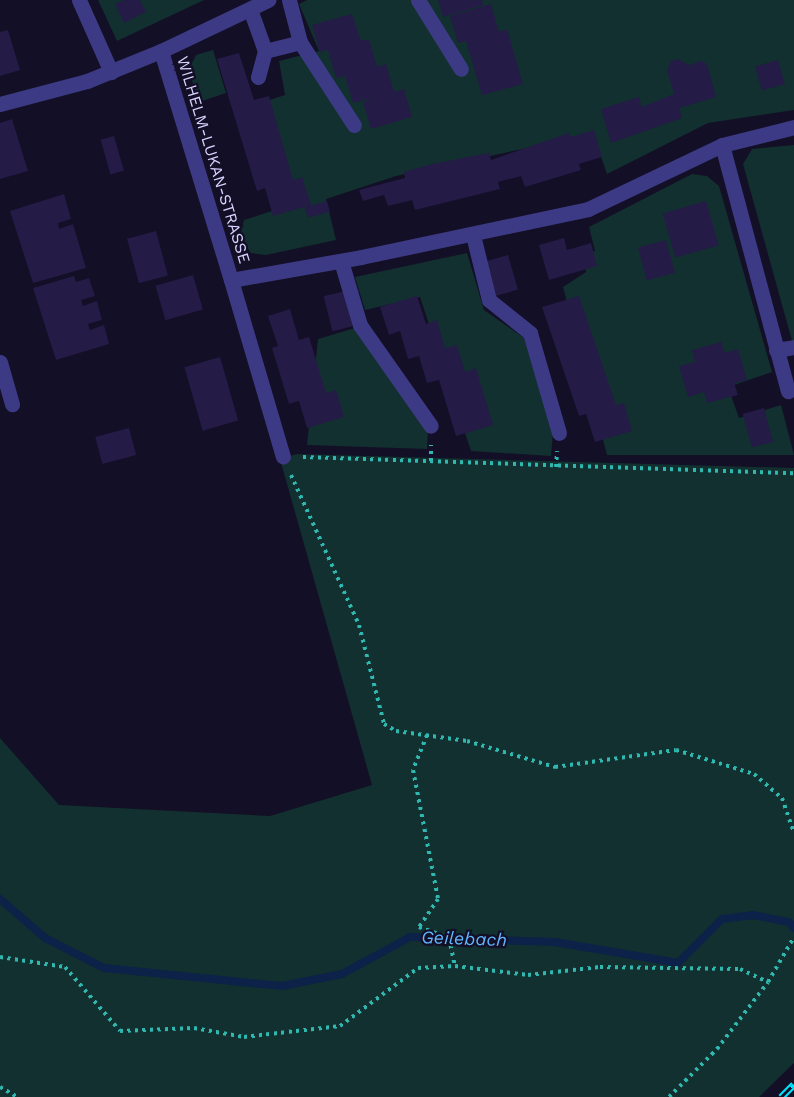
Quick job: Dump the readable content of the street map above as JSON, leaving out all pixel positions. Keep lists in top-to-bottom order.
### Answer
{
  "streets": {
    "street": ["WILHELM-LUKAN-STRASSE"]
  },
  "water": ["Geilebach"]
}
